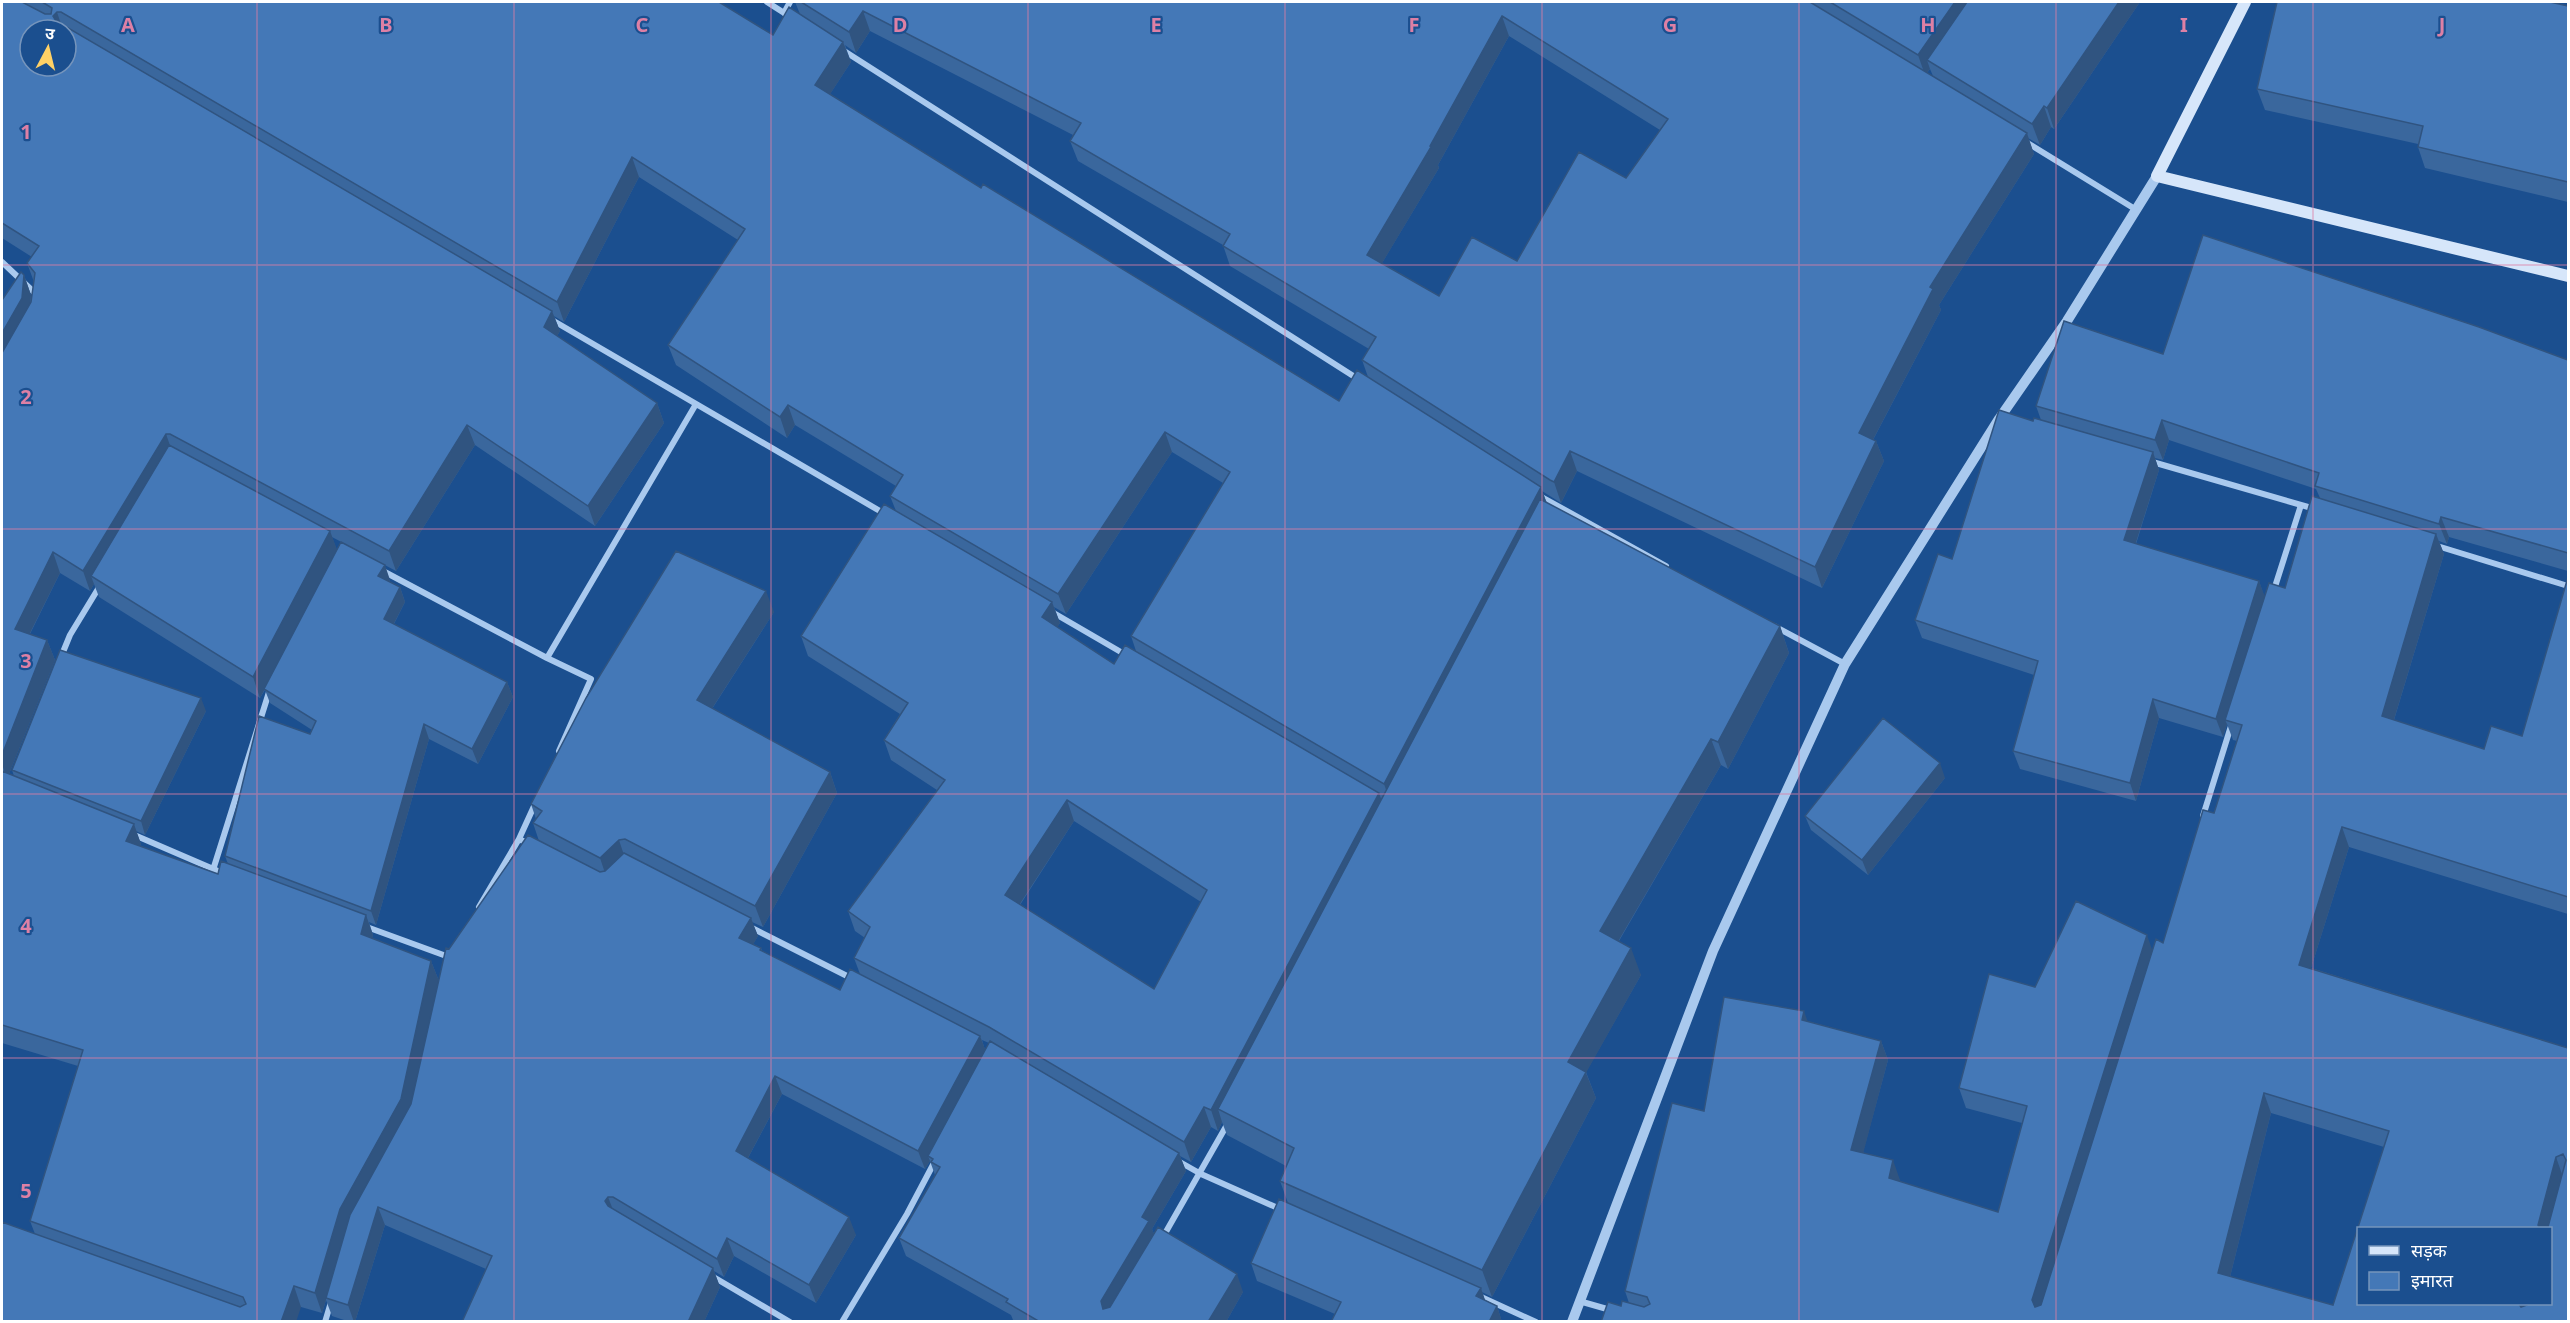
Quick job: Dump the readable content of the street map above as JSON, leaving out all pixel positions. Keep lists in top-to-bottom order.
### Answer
{
  "legend": ["सड़क", "इमारत"],
  "north": "top",
  "grid": {
    "columns": [
      "A",
      "B",
      "C",
      "D",
      "E",
      "F",
      "G",
      "H",
      "I",
      "J"
    ],
    "rows": [
      "1",
      "2",
      "3",
      "4",
      "5"
    ]
  }
}
